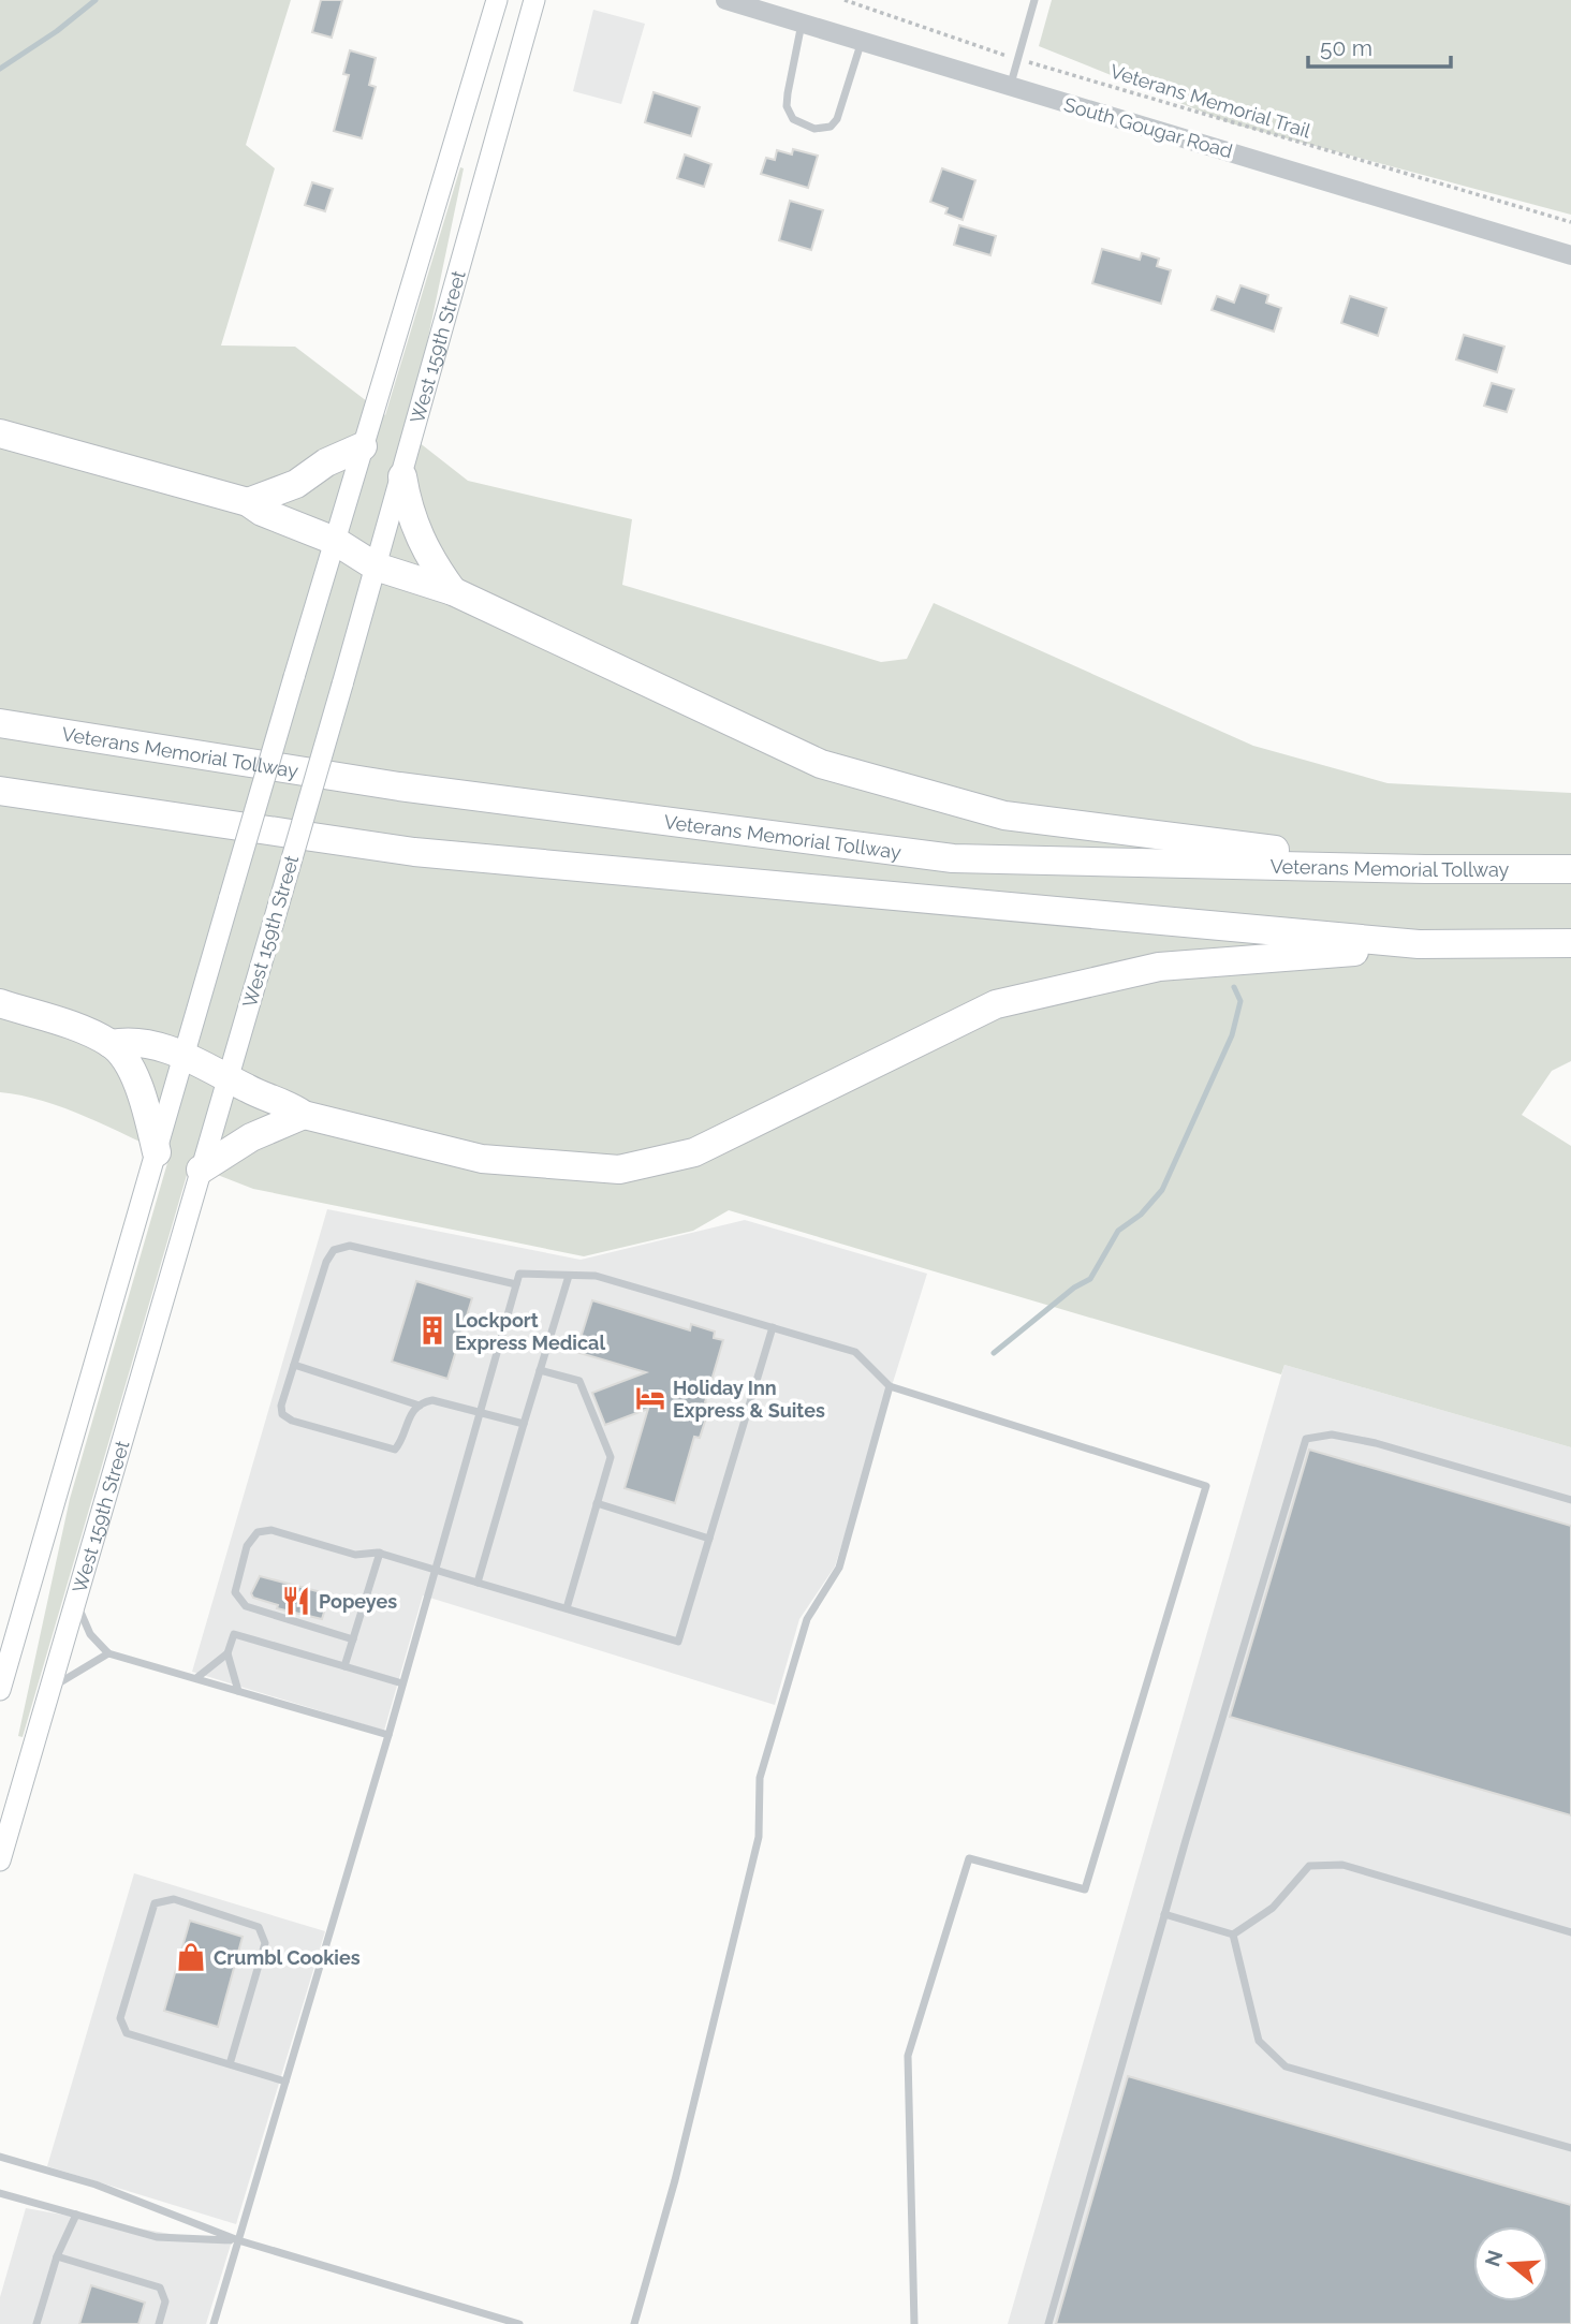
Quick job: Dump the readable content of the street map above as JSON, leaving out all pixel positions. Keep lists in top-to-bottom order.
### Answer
{
  "streets": {
    "highway": ["Veterans Memorial Tollway"],
    "main road": ["West 159th Street"],
    "street": ["South Gougar Road"],
    "path": ["Veterans Memorial Trail"]
  },
  "places": {
    "building": ["Lockport Express Medical"],
    "hotel": ["Holiday Inn Express & Suites"],
    "restaurant": ["Popeyes"],
    "shop": ["Crumbl Cookies"]
  },
  "scale_bar": "50 m",
  "north": "left"
}
